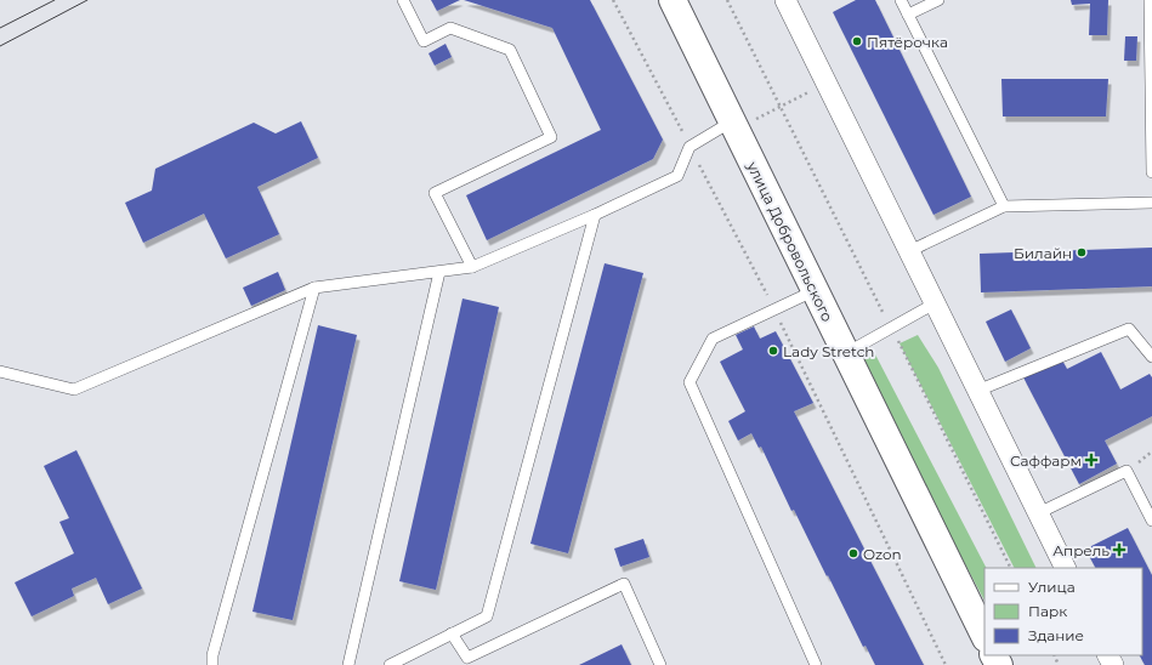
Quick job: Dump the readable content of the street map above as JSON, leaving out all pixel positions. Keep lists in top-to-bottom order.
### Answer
{
  "streets": {
    "main road": ["улица Добровольского"]
  },
  "places": {
    "other": [
      "Пятёрочка",
      "Билайн",
      "Lady Stretch",
      "Ozon"
    ],
    "health": ["Саффарм", "Апрель"]
  },
  "legend": ["Улица", "Парк", "Здание"]
}
